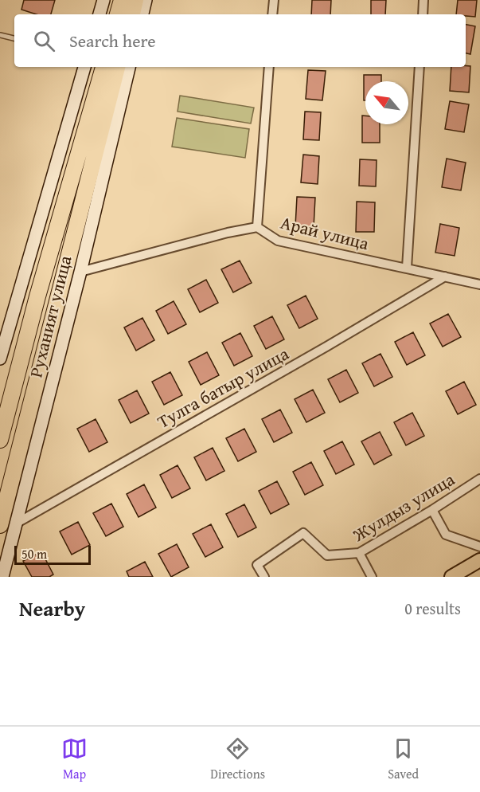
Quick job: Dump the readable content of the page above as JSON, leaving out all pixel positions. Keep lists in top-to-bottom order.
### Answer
{
  "streets": {
    "main road": ["Руханият улица"],
    "street": ["Арай улица", "Тулга батыр улица", "Жулдыз улица"]
  },
  "crossings": [
    ["Арай улица", "Руханият улица"],
    ["Арай улица", "Тулга батыр улица"],
    ["Руханият улица", "Тулга батыр улица"]
  ],
  "scale_bar": "50 m",
  "north": "top left",
  "page": {
    "search": "Search here",
    "scale": "50 m",
    "heading": ["Nearby", "0 results"],
    "nav": ["Map", "Directions", "Saved"]
  }
}
